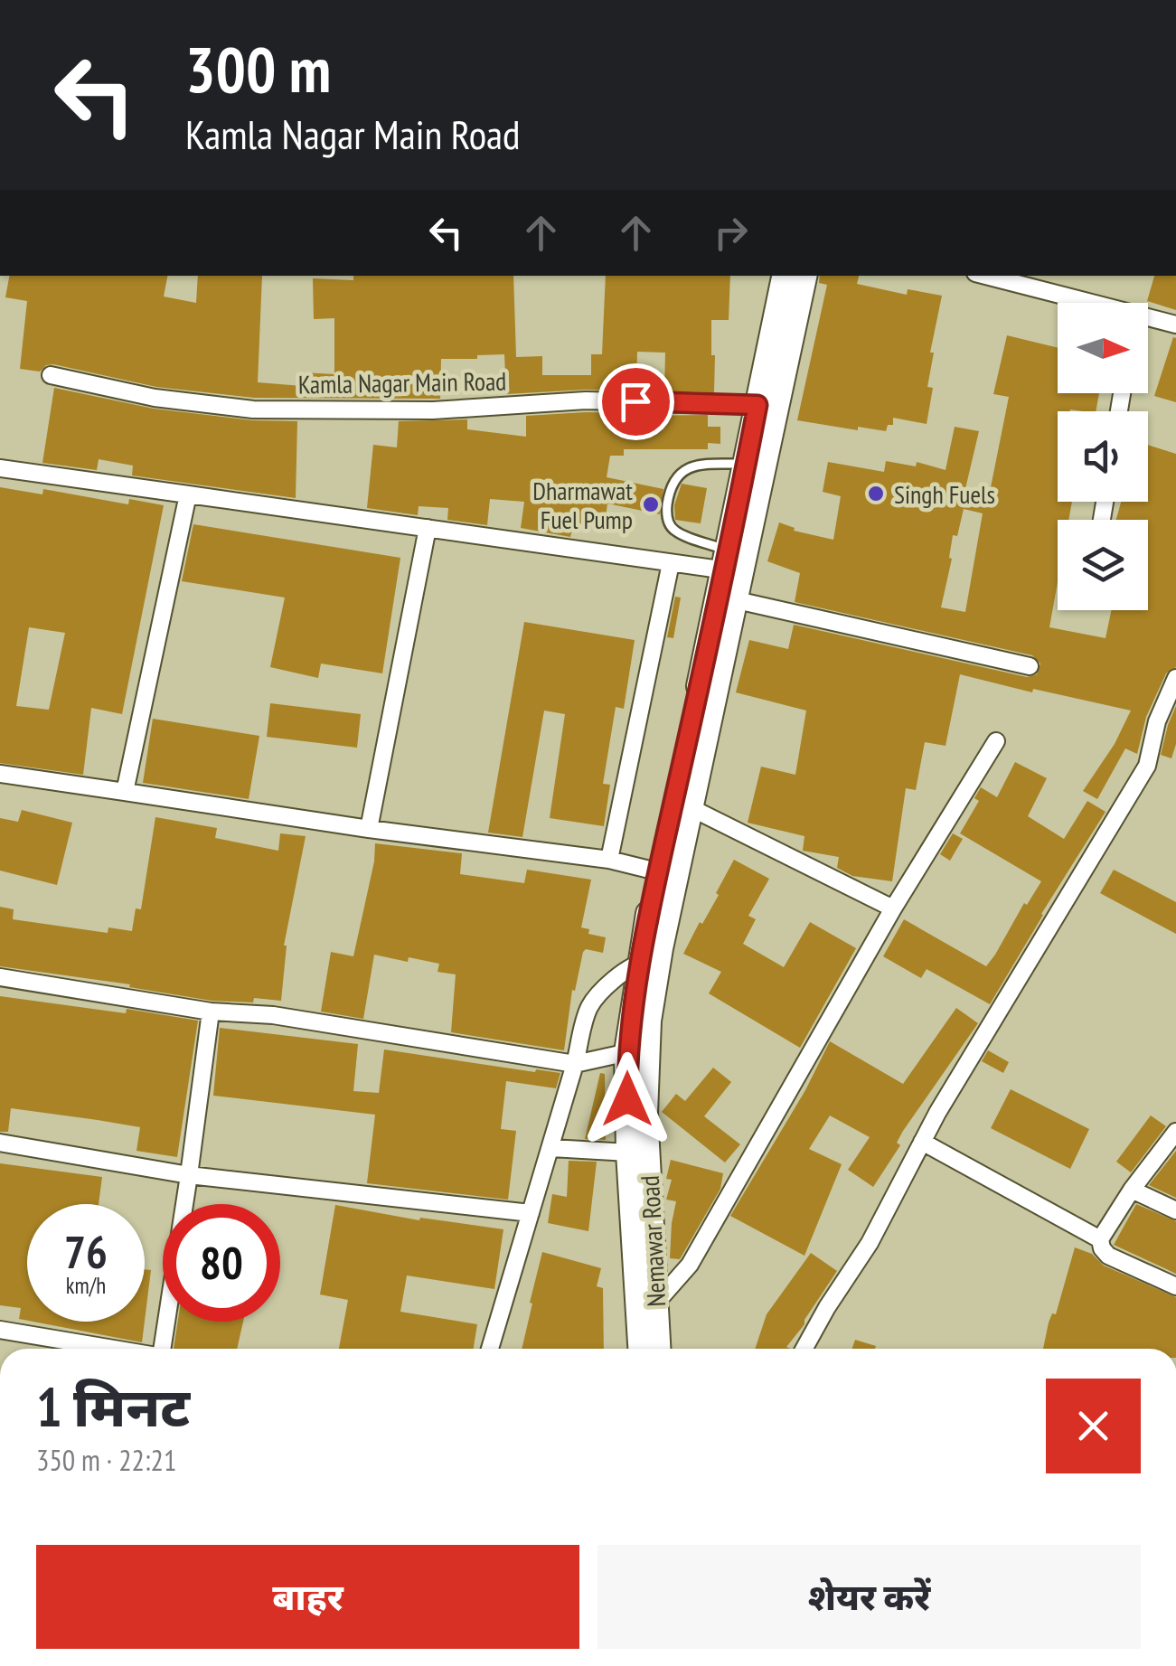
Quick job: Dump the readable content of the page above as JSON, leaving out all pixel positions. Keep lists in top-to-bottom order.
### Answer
{
  "streets": {
    "highway": ["Nemawar Road"],
    "street": ["Kamla Nagar Main Road"]
  },
  "crossings": [
    ["Kamla Nagar Main Road", "Nemawar Road"]
  ],
  "places": ["Singh Fuels", "Dharmawat Fuel Pump"],
  "north": "right",
  "page": {
    "turn": ["300 m", "Kamla Nagar Main Road"],
    "speed": "76 km/h",
    "limit": "80",
    "heading": ["1 मिनट", "350 m · 22:21"],
    "buttons": ["बाहर", "शेयर करें"]
  }
}
